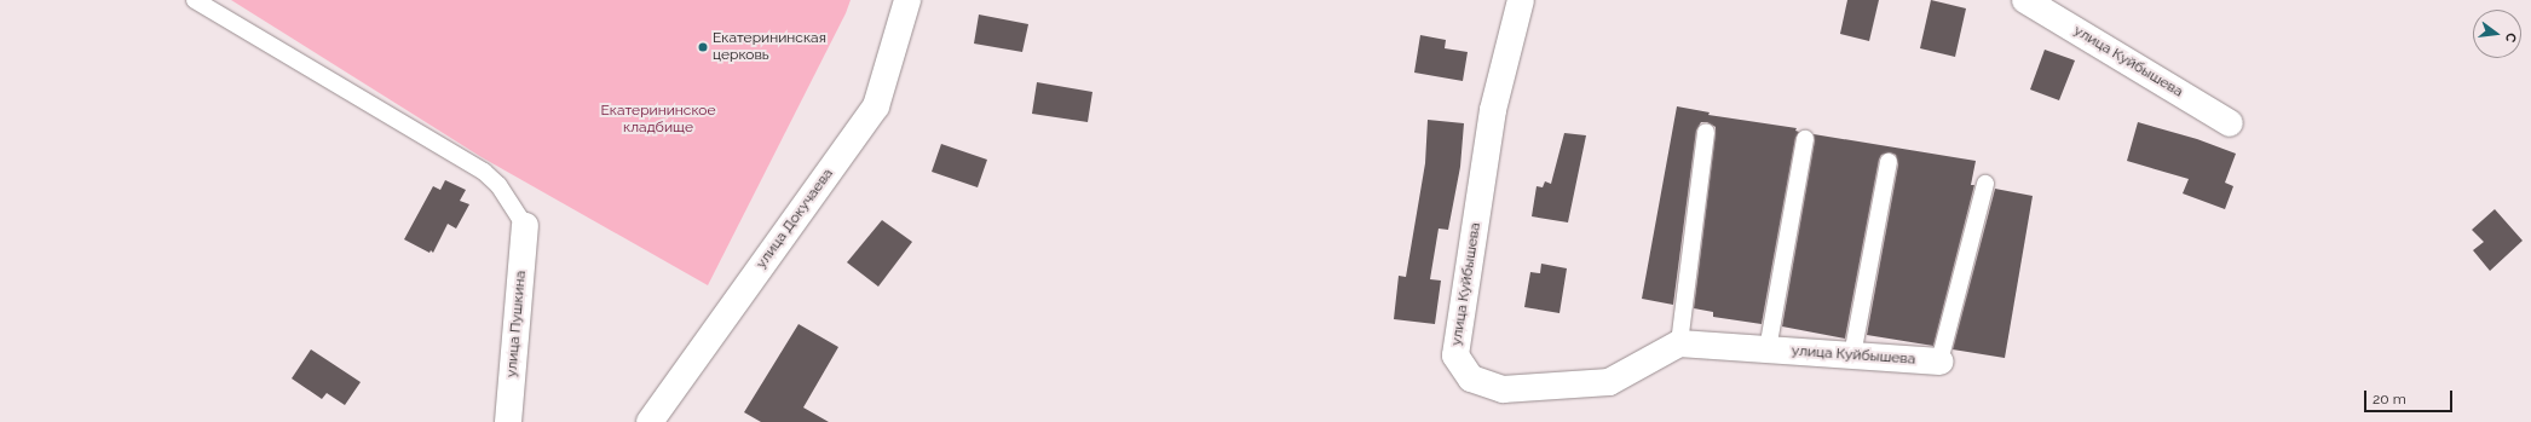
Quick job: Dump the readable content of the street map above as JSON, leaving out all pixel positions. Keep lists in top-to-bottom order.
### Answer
{
  "streets": {
    "street": ["улица Куйбышева", "улица Докучаева", "улица Пушкина"]
  },
  "parks": ["Екатерининское кладбище"],
  "places": ["Екатерининская церковь"],
  "scale_bar": "20 m",
  "north": "right"
}
